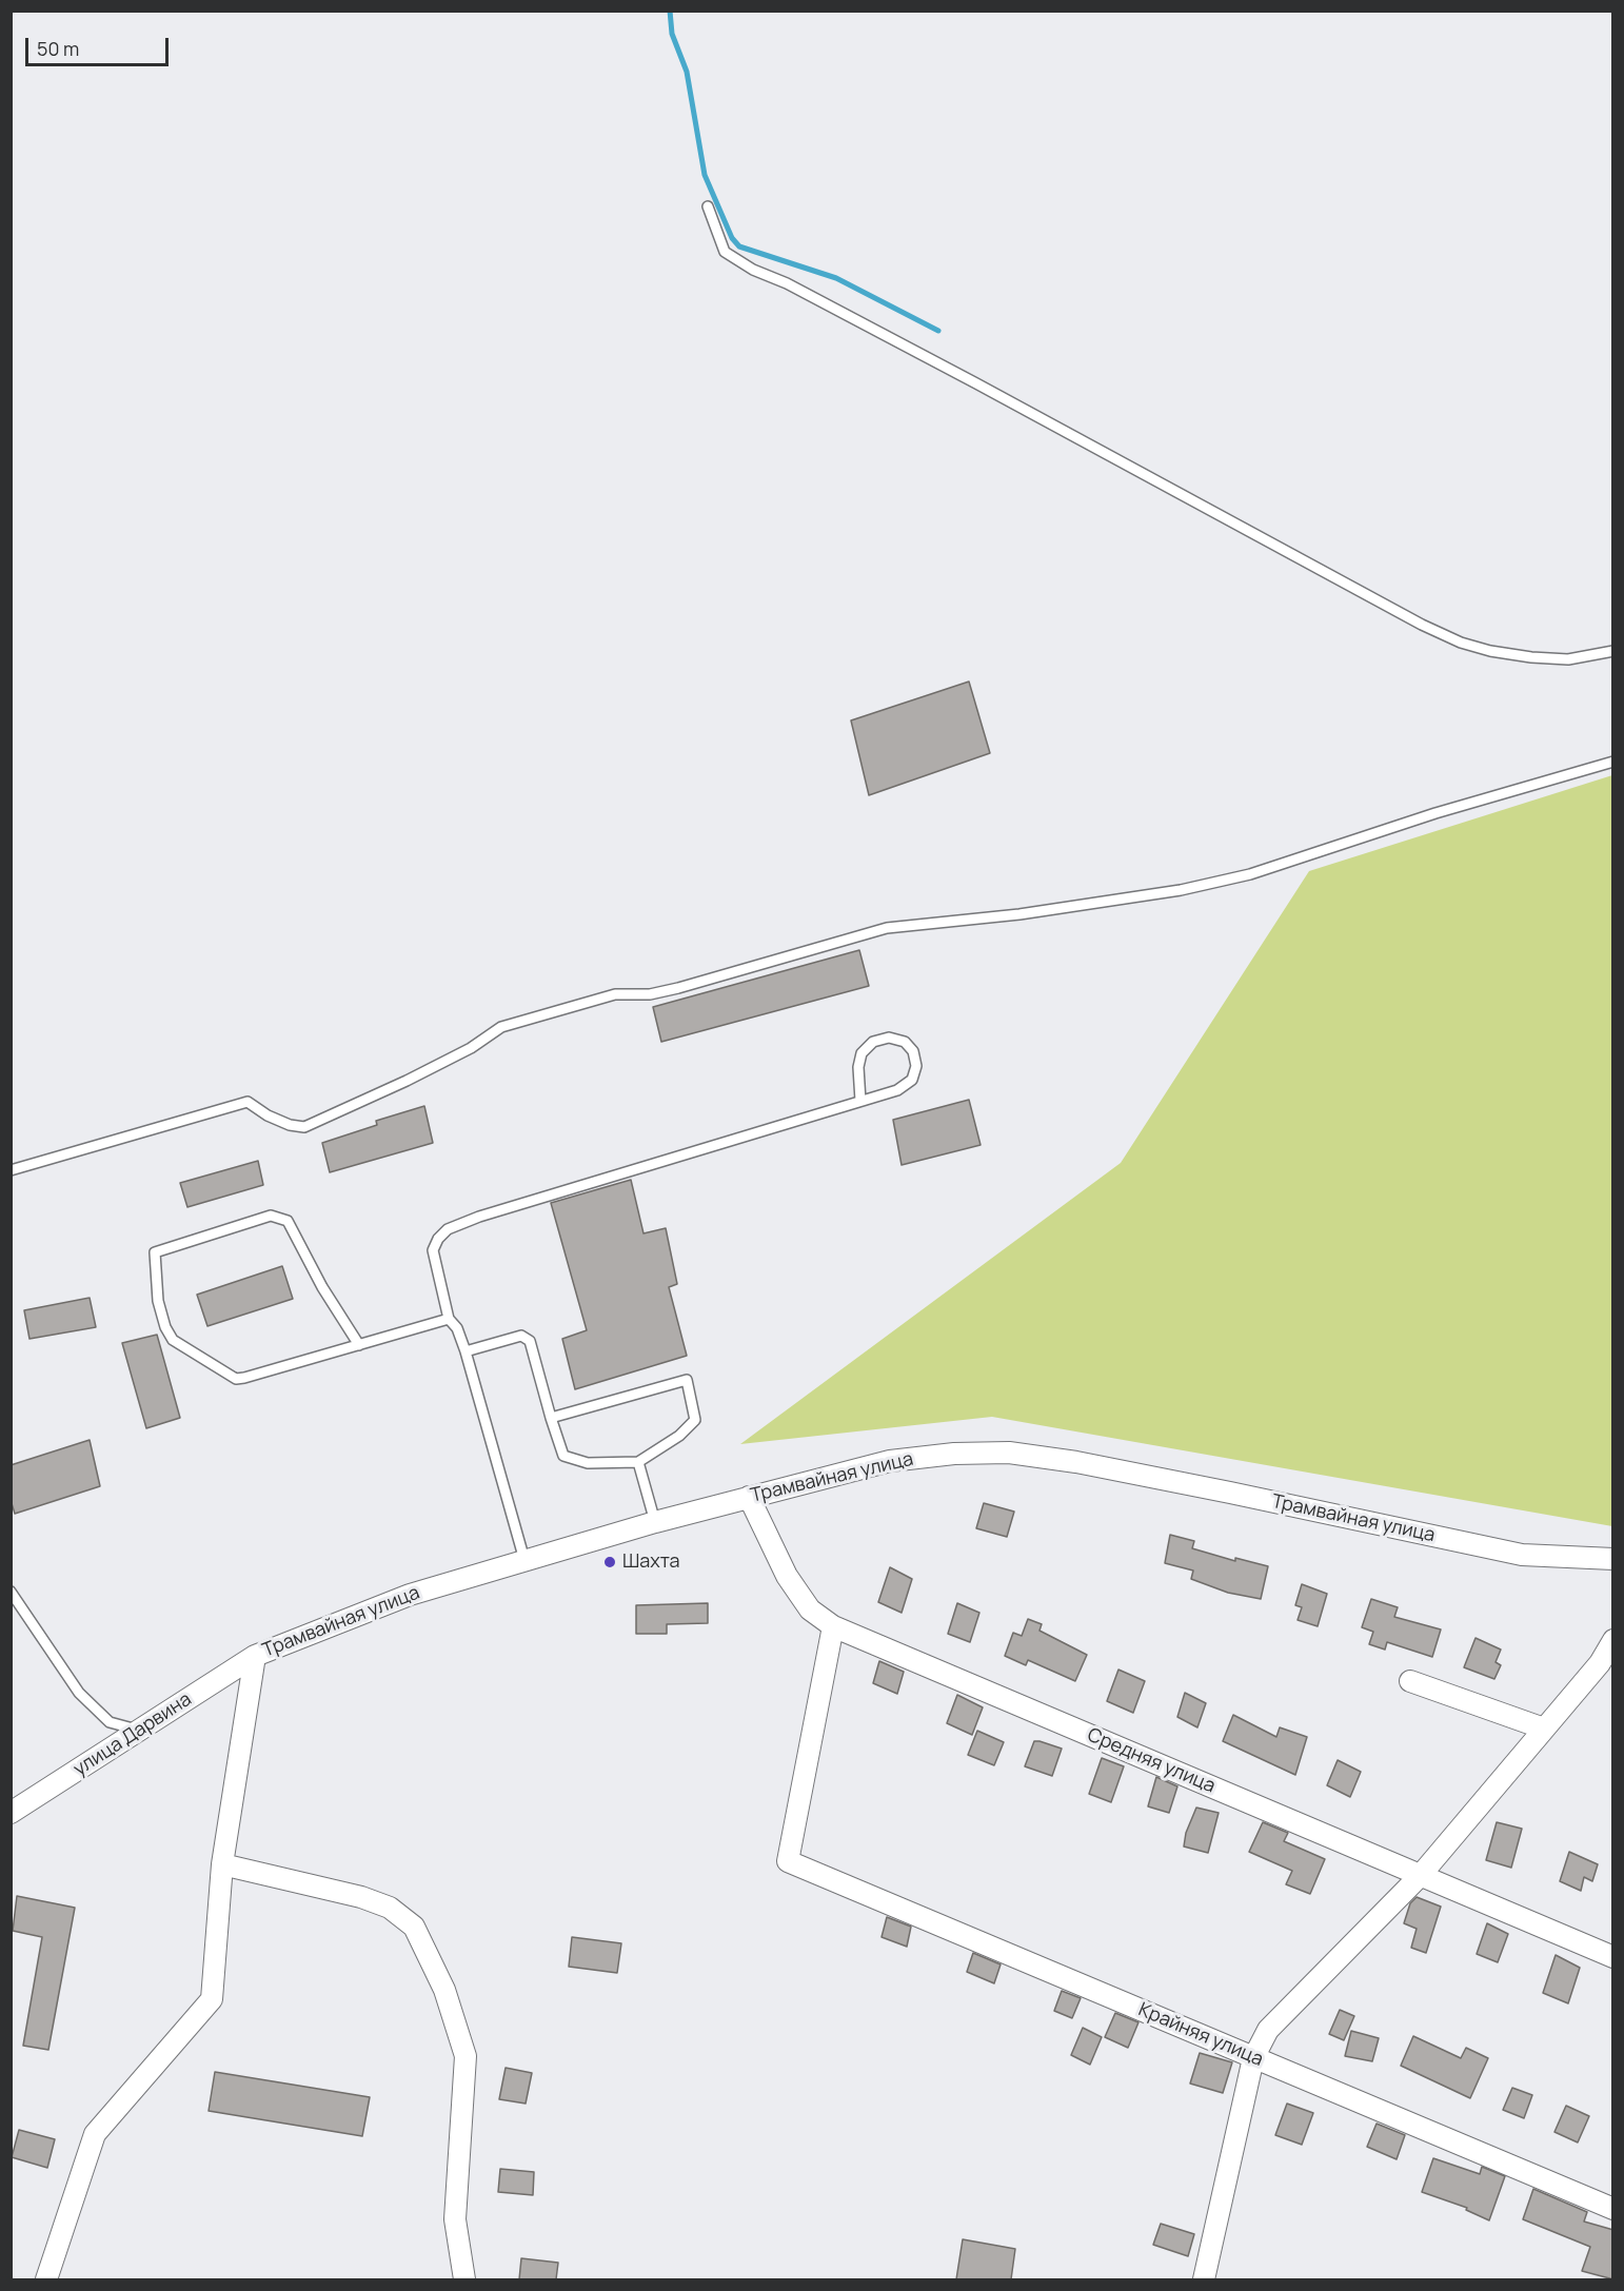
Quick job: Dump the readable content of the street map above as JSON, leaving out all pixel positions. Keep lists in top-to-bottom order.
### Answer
{
  "streets": {
    "street": [
      "Трамвайная улица",
      "улица Дарвина",
      "Средняя улица",
      "Крайняя улица"
    ]
  },
  "crossings": [
    ["Трамвайная улица", "улица Дарвина"],
    ["Трамвайная улица", "Средняя улица"],
    ["Средняя улица", "Крайняя улица"]
  ],
  "places": ["Шахта"],
  "scale_bar": "50 m"
}
